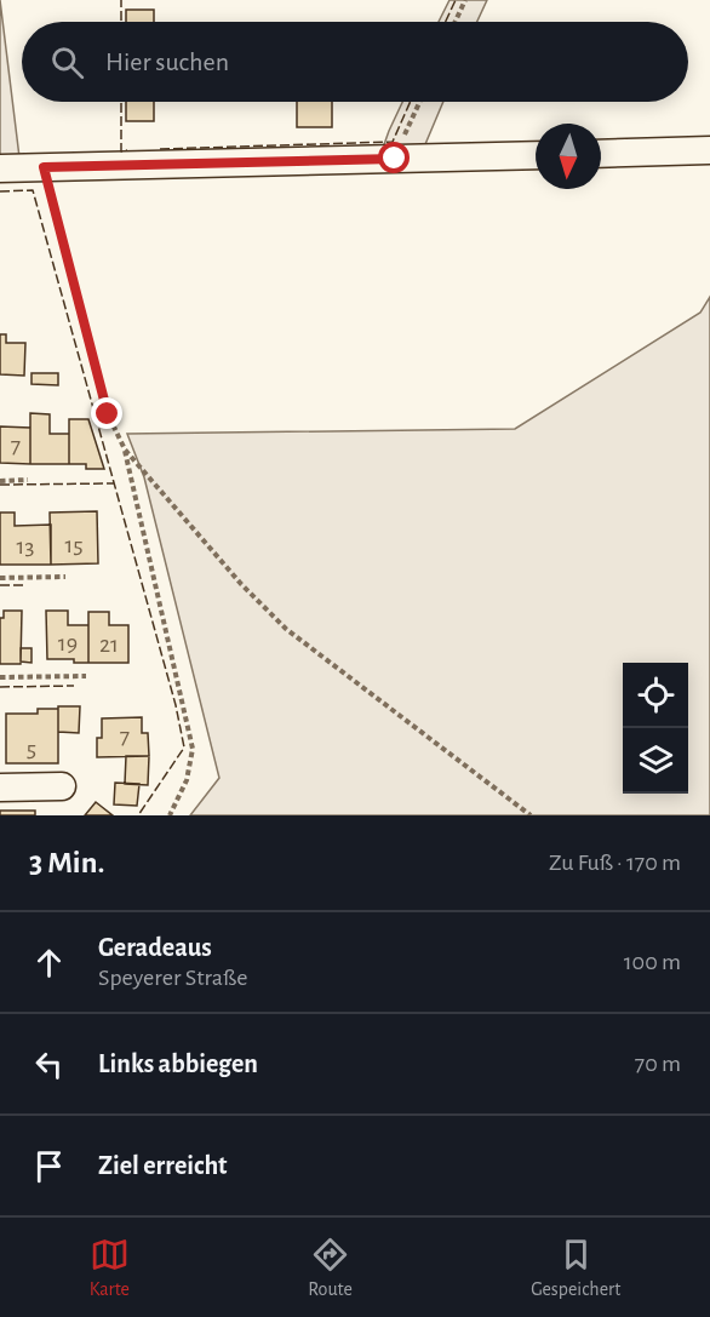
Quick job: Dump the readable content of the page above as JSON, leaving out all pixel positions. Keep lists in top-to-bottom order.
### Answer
{
  "house_numbers": [
    "7",
    "15",
    "13",
    "19",
    "21",
    "7",
    "5"
  ],
  "north": "bottom",
  "page": {
    "search": "Hier suchen",
    "heading": ["3 Min.", "Zu Fuß · 170 m"],
    "list": [
      ["Geradeaus", "Speyerer Straße", "100 m"],
      ["Links abbiegen", "70 m"],
      "Ziel erreicht"
    ],
    "nav": ["Karte", "Route", "Gespeichert"]
  }
}
